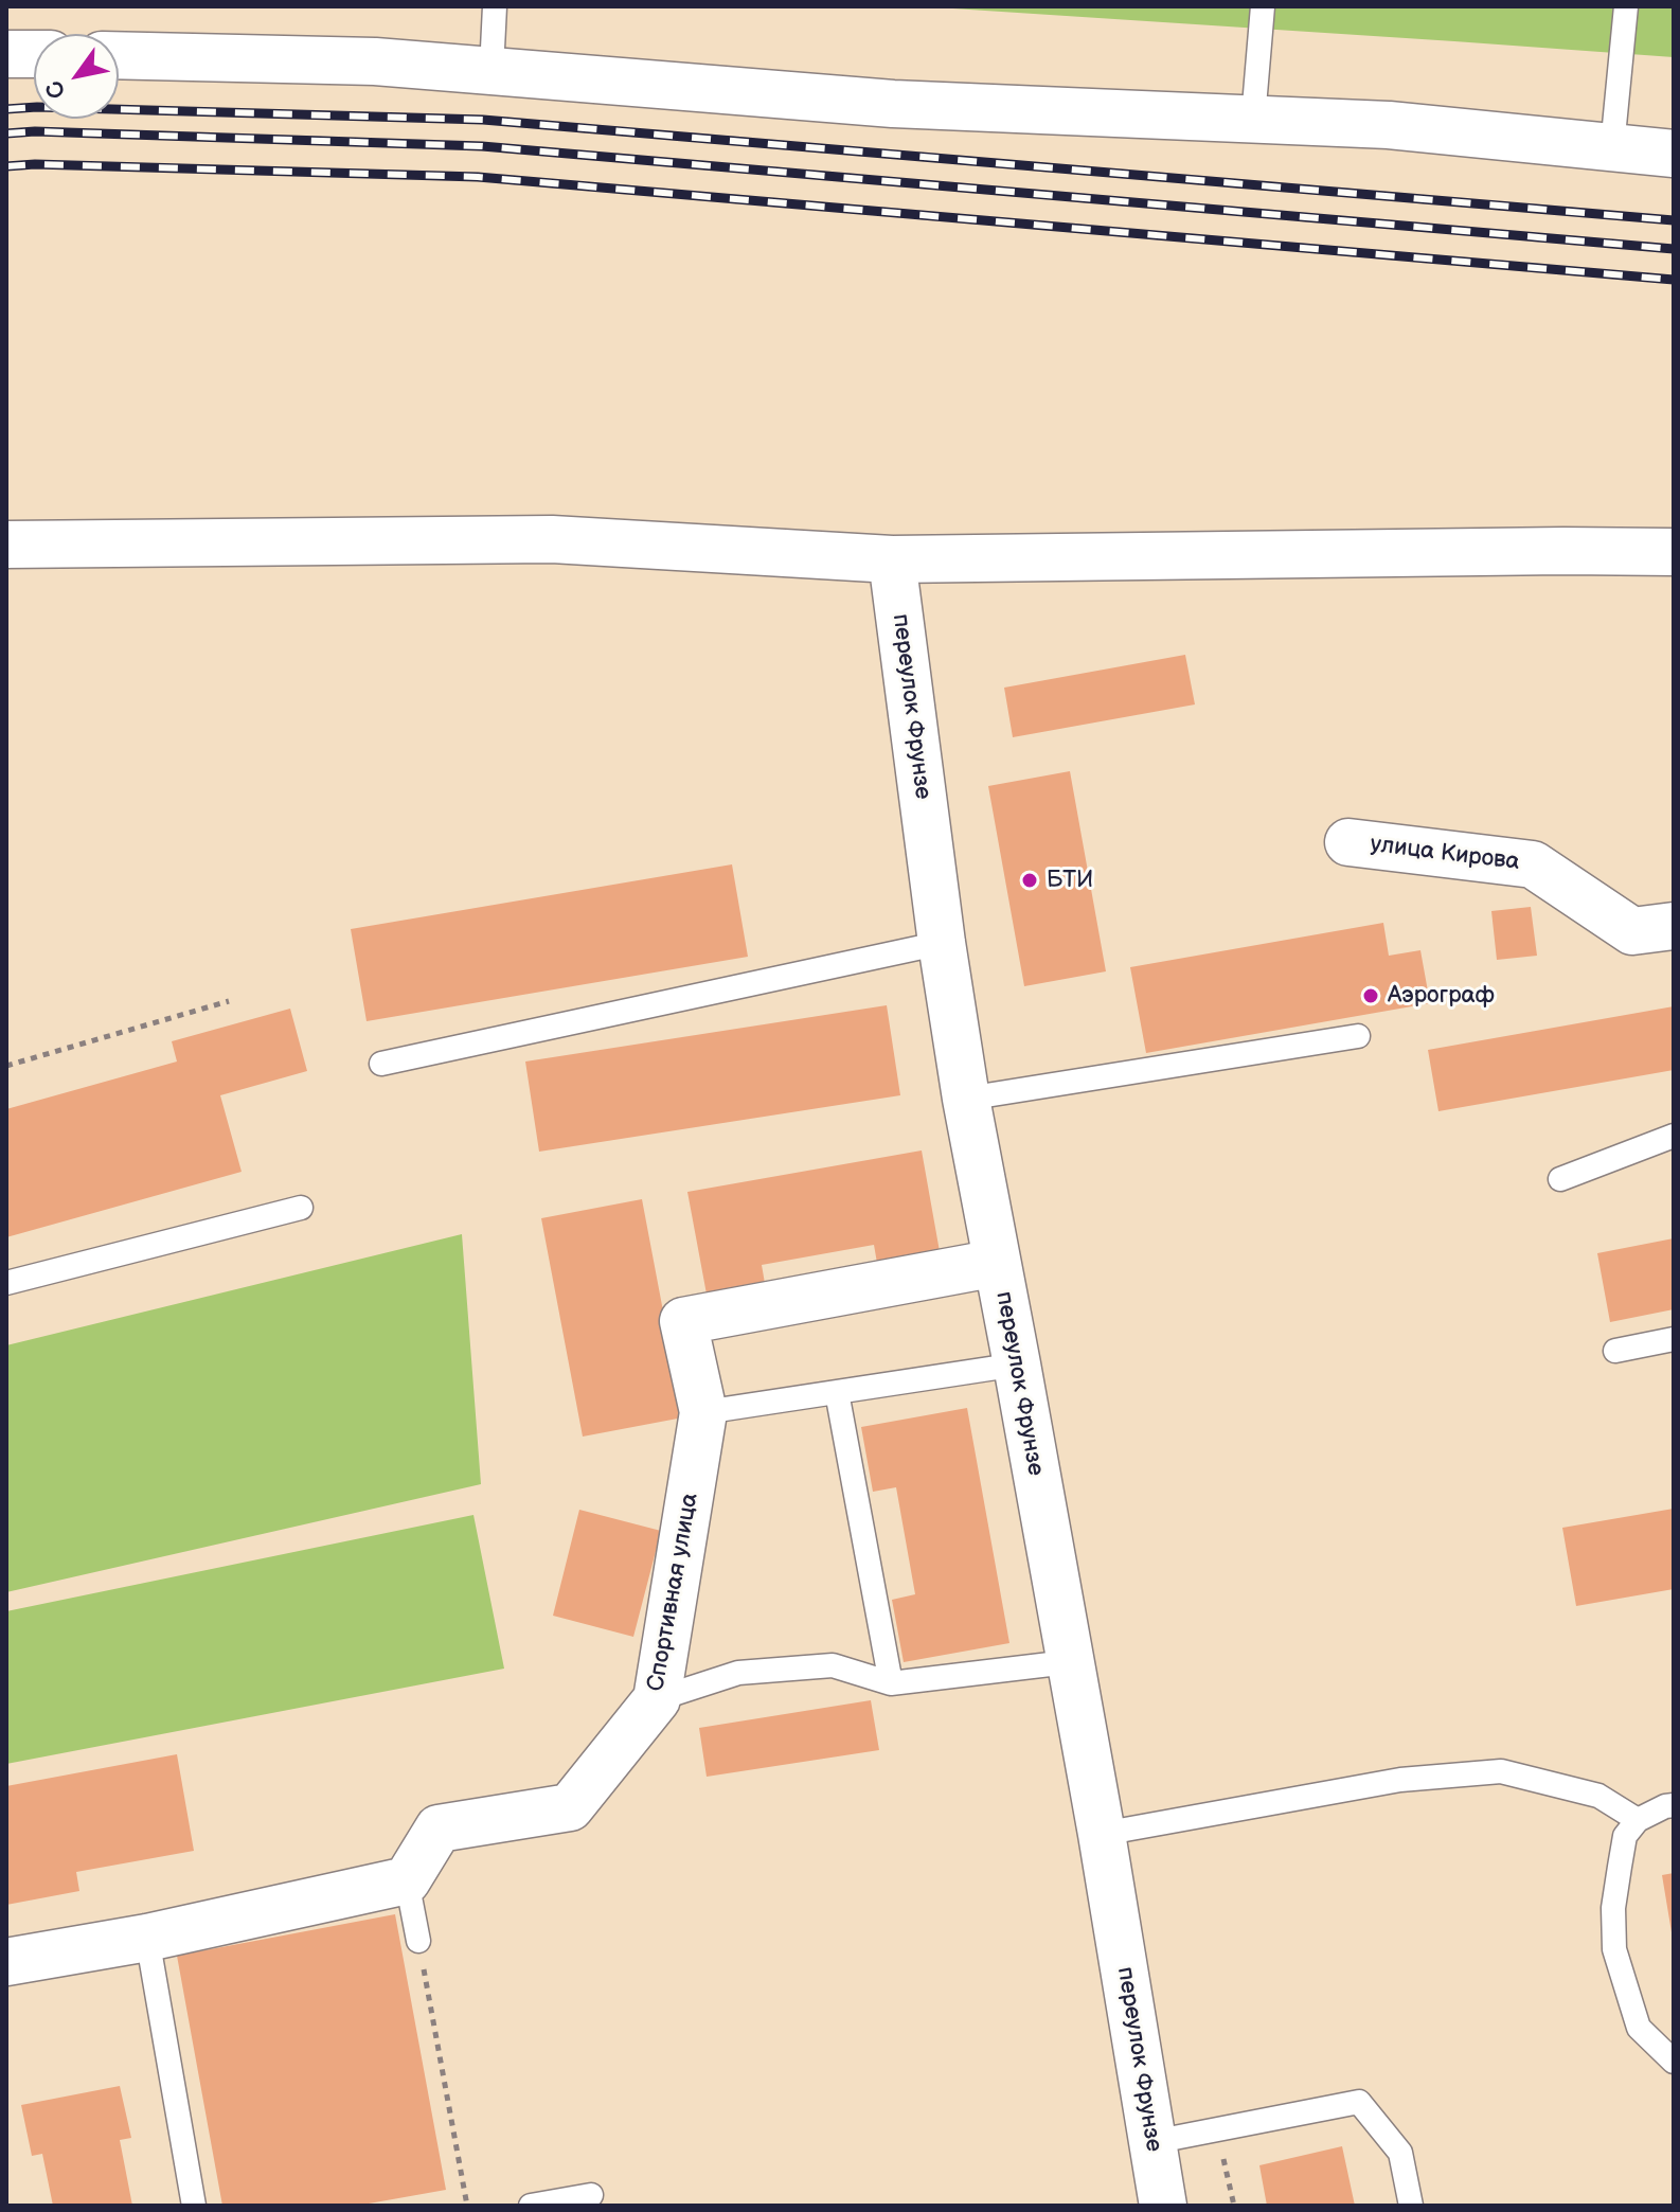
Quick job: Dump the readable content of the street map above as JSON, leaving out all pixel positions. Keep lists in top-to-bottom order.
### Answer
{
  "streets": {
    "street": ["переулок Фрунзе", "улица Кирова", "Спортивная улица"]
  },
  "crossings": [
    ["переулок Фрунзе", "Спортивная улица"]
  ],
  "places": ["БТИ", "Аэрограф"],
  "north": "bottom left"
}
